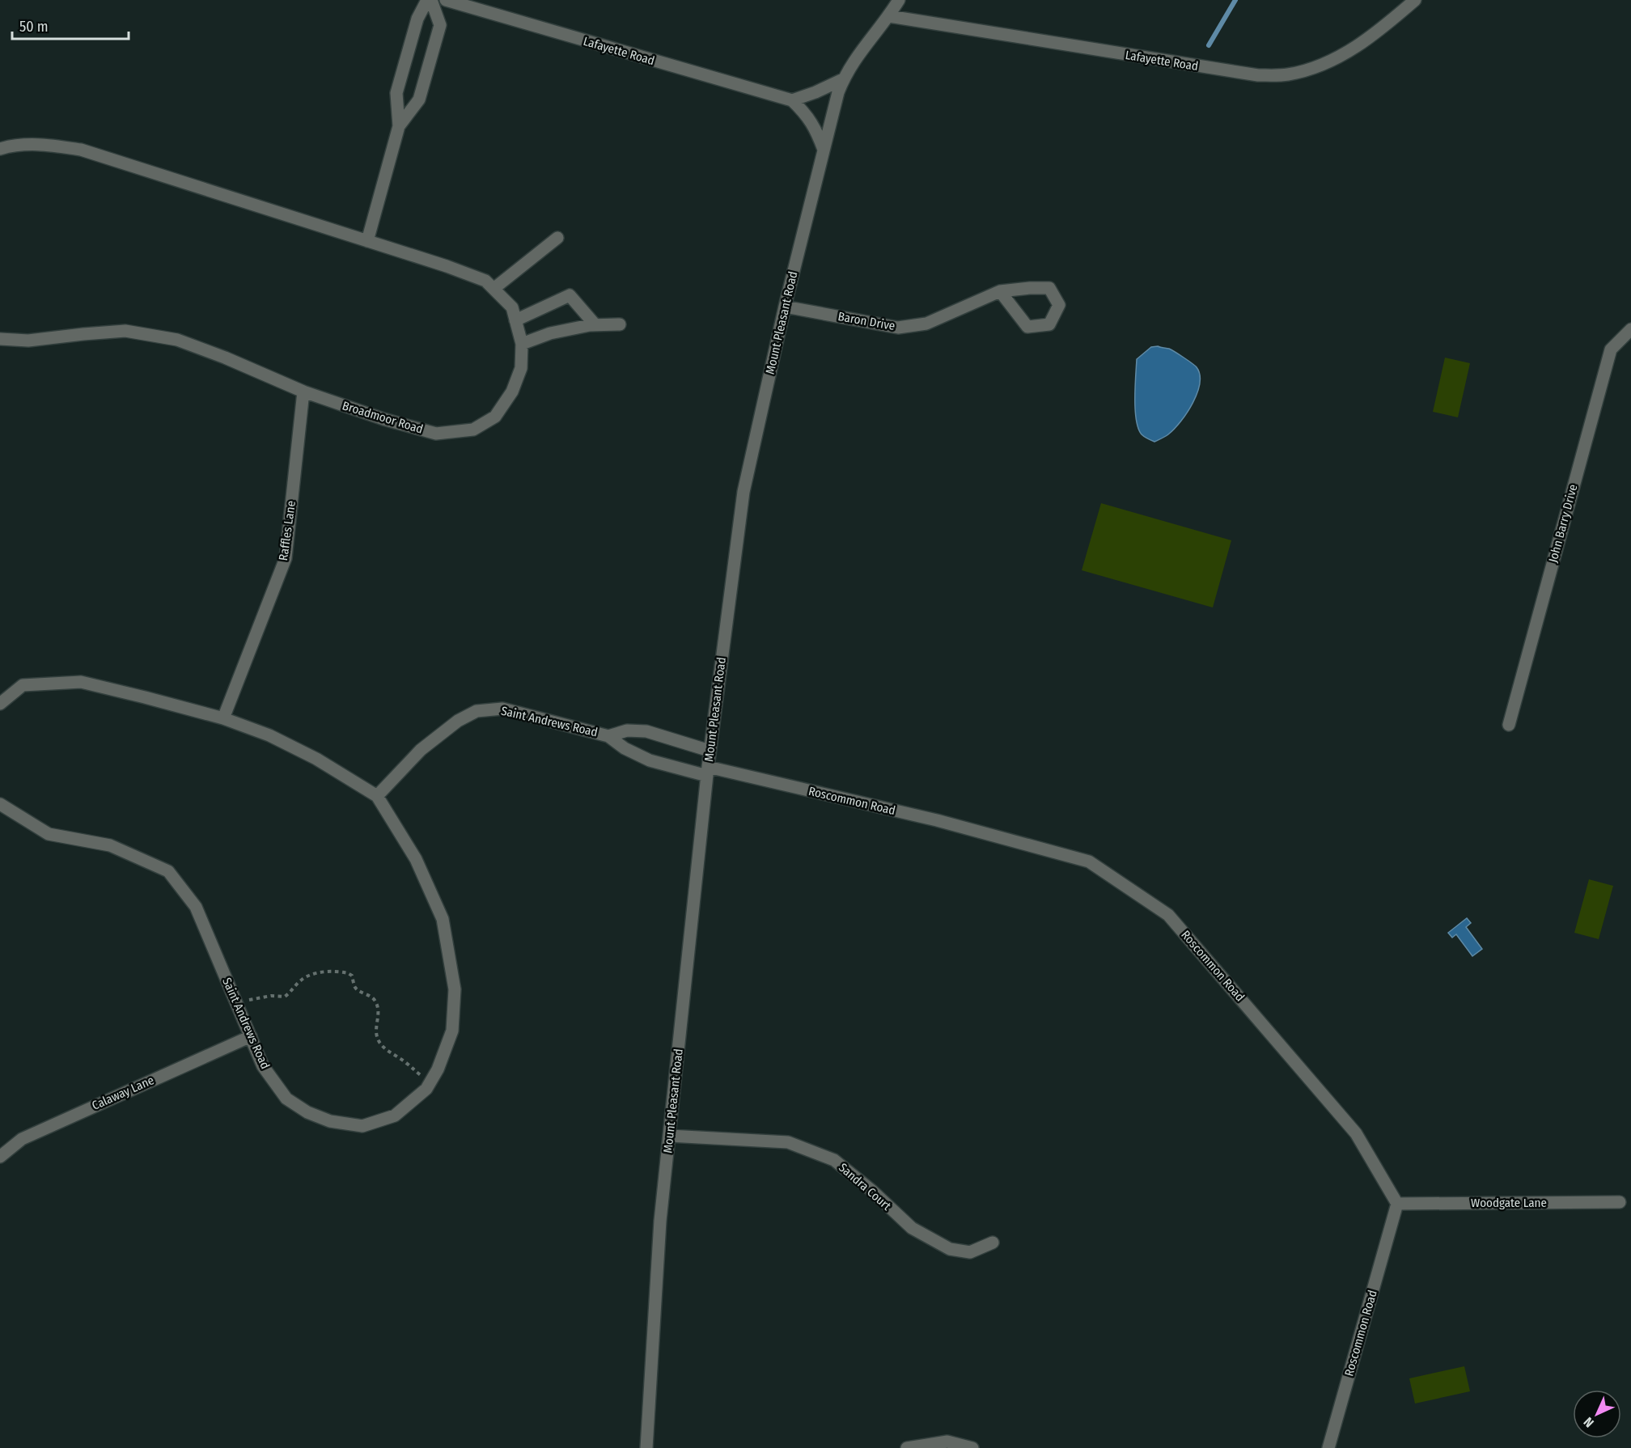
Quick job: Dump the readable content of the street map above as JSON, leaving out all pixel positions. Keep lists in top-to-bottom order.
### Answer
{
  "streets": {
    "street": [
      "Lafayette Road",
      "Baron Drive",
      "Mount Pleasant Road",
      "Broadmoor Road",
      "John Barry Drive",
      "Raffles Lane",
      "Saint Andrews Road",
      "Roscommon Road",
      "Calaway Lane",
      "Sandra Court",
      "Woodgate Lane"
    ]
  },
  "crossings": [
    ["Lafayette Road", "Mount Pleasant Road"],
    ["Baron Drive", "Mount Pleasant Road"],
    ["Mount Pleasant Road", "Saint Andrews Road"],
    ["Mount Pleasant Road", "Roscommon Road"],
    ["Mount Pleasant Road", "Sandra Court"],
    ["Broadmoor Road", "Raffles Lane"],
    ["Raffles Lane", "Saint Andrews Road"],
    ["Saint Andrews Road", "Roscommon Road"],
    ["Saint Andrews Road", "Calaway Lane"],
    ["Roscommon Road", "Woodgate Lane"]
  ],
  "scale_bar": "50 m",
  "north": "bottom left"
}
